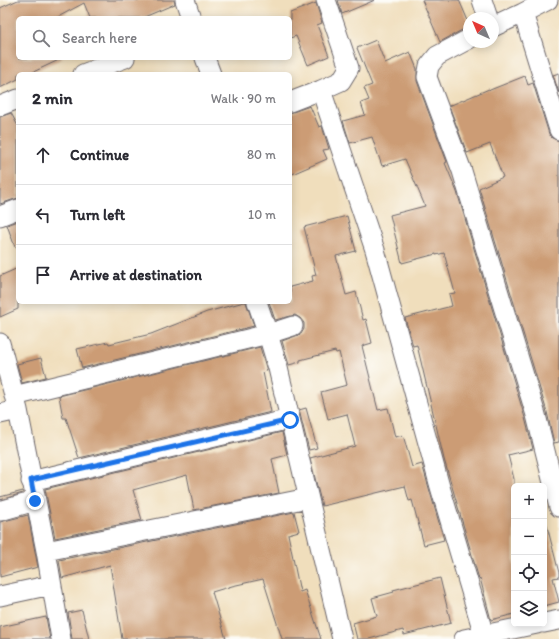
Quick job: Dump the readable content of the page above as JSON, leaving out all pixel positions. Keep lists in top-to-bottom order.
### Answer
{
  "north": "top left",
  "page": {
    "search": "Search here",
    "heading": ["2 min", "Walk · 90 m"],
    "list": [
      ["Continue", "80 m"],
      ["Turn left", "10 m"],
      "Arrive at destination"
    ],
    "map_buttons": ["+", "−"]
  }
}
